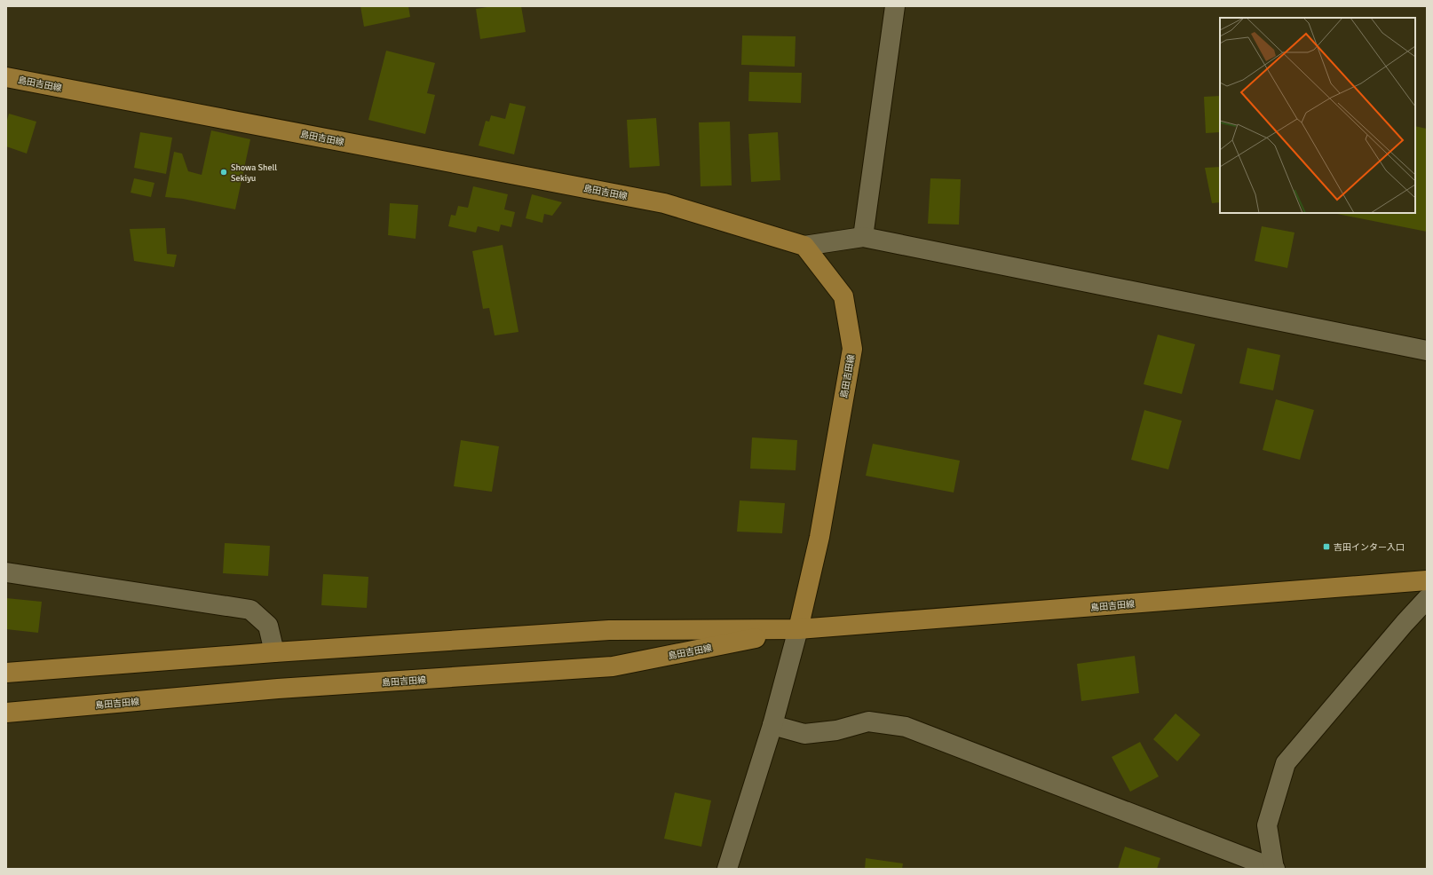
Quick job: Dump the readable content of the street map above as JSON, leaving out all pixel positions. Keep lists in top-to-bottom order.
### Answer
{
  "streets": {
    "main road": ["島田吉田線"]
  },
  "places": {
    "other": ["Showa Shell Sekiyu"],
    "transit": ["吉田インター入口"]
  }
}
